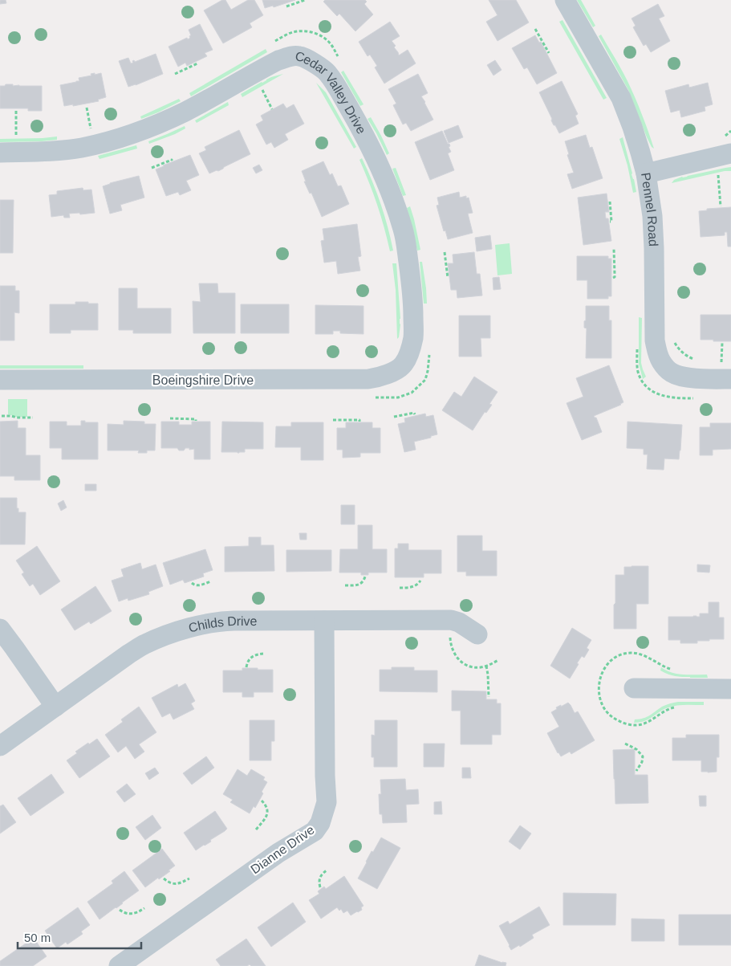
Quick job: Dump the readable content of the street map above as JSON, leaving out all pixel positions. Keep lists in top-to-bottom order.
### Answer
{
  "streets": {
    "street": [
      "Cedar Valley Drive",
      "Pennel Road",
      "Boeingshire Drive",
      "Childs Drive",
      "Dianne Drive"
    ]
  },
  "crossings": [
    ["Cedar Valley Drive", "Boeingshire Drive"],
    ["Childs Drive", "Dianne Drive"]
  ],
  "scale_bar": "50 m"
}
